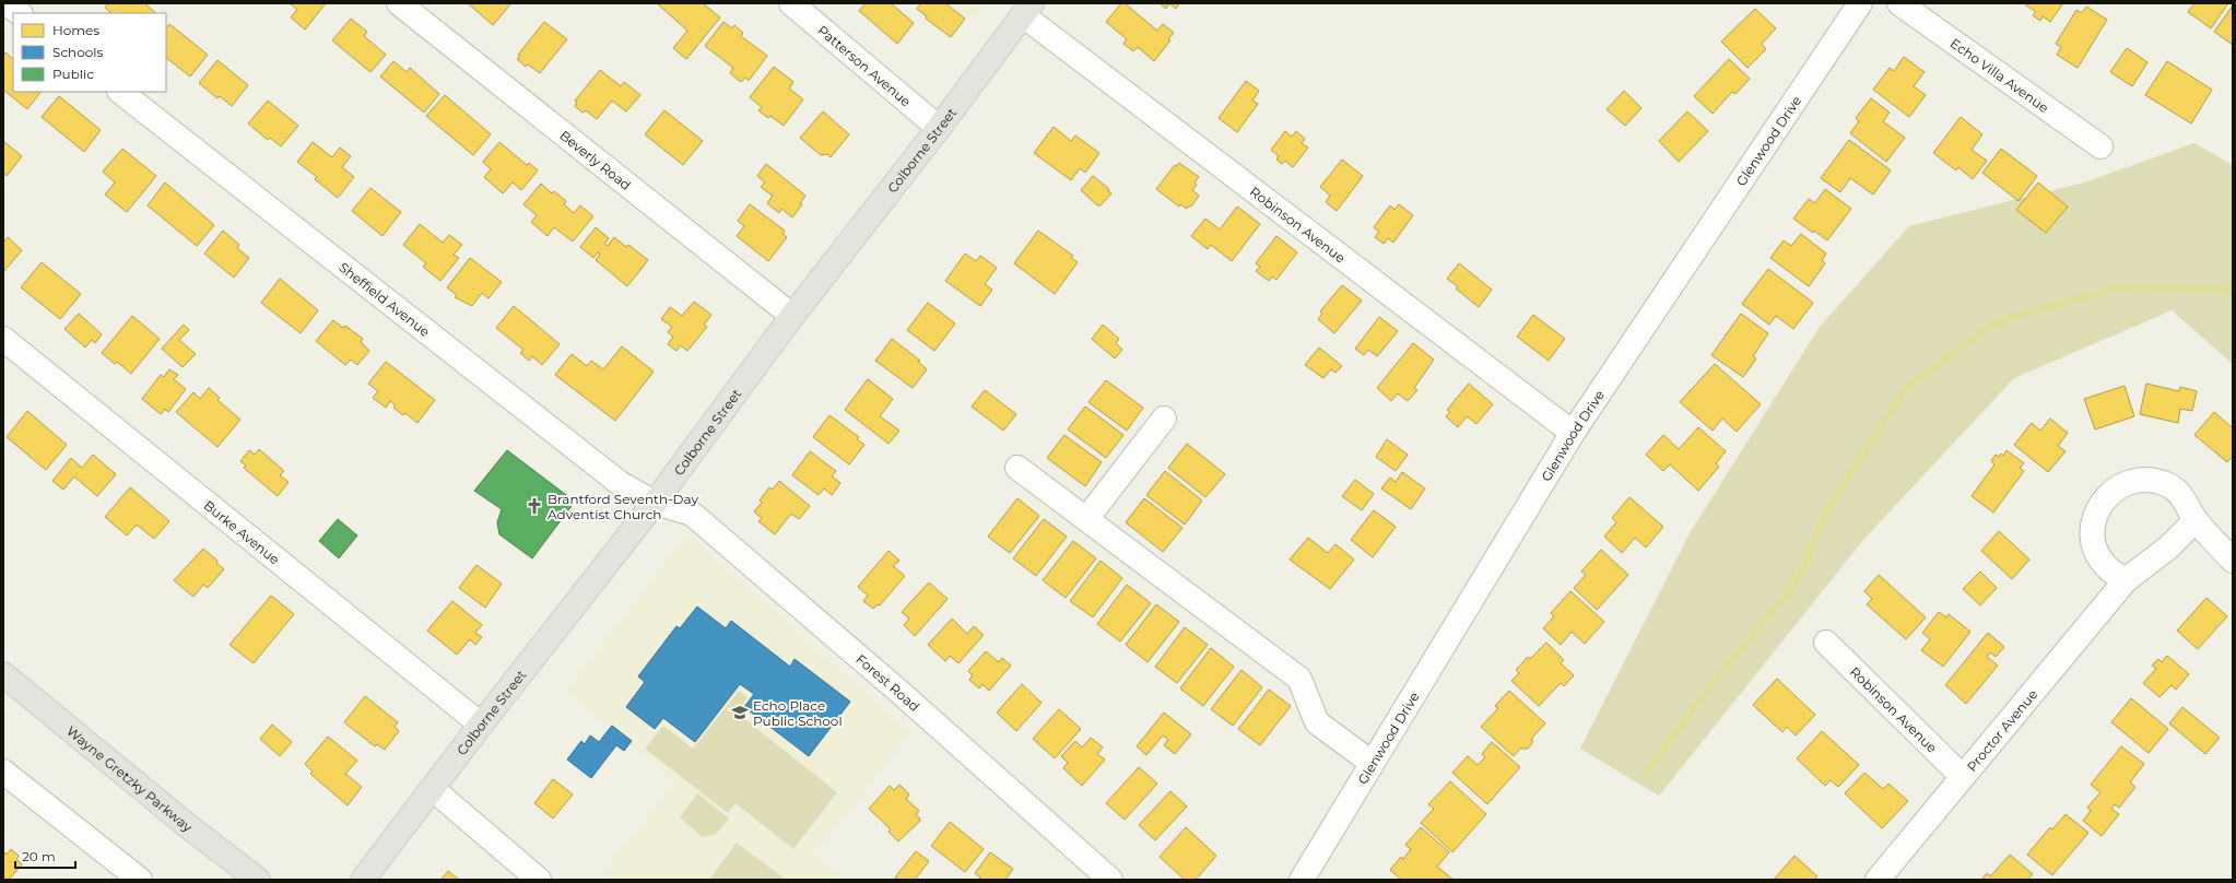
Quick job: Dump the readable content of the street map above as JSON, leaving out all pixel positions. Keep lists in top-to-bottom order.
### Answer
{
  "streets": {
    "main road": ["Colborne Street", "Wayne Gretzky Parkway"],
    "street": [
      "Patterson Avenue",
      "Echo Villa Avenue",
      "Glenwood Drive",
      "Beverly Road",
      "Robinson Avenue",
      "Sheffield Avenue",
      "Burke Avenue",
      "Forest Road",
      "Proctor Avenue"
    ]
  },
  "crossings": [
    ["Patterson Avenue", "Colborne Street"],
    ["Glenwood Drive", "Robinson Avenue"],
    ["Colborne Street", "Beverly Road"],
    ["Colborne Street", "Robinson Avenue"],
    ["Colborne Street", "Sheffield Avenue"],
    ["Colborne Street", "Burke Avenue"],
    ["Colborne Street", "Forest Road"],
    ["Robinson Avenue", "Proctor Avenue"],
    ["Sheffield Avenue", "Forest Road"]
  ],
  "places": {
    "church": ["Brantford Seventh-Day Adventist Church"],
    "school or university": ["Echo Place Public School"]
  },
  "legend": ["Homes", "Schools", "Public"],
  "scale_bar": "20 m"
}
